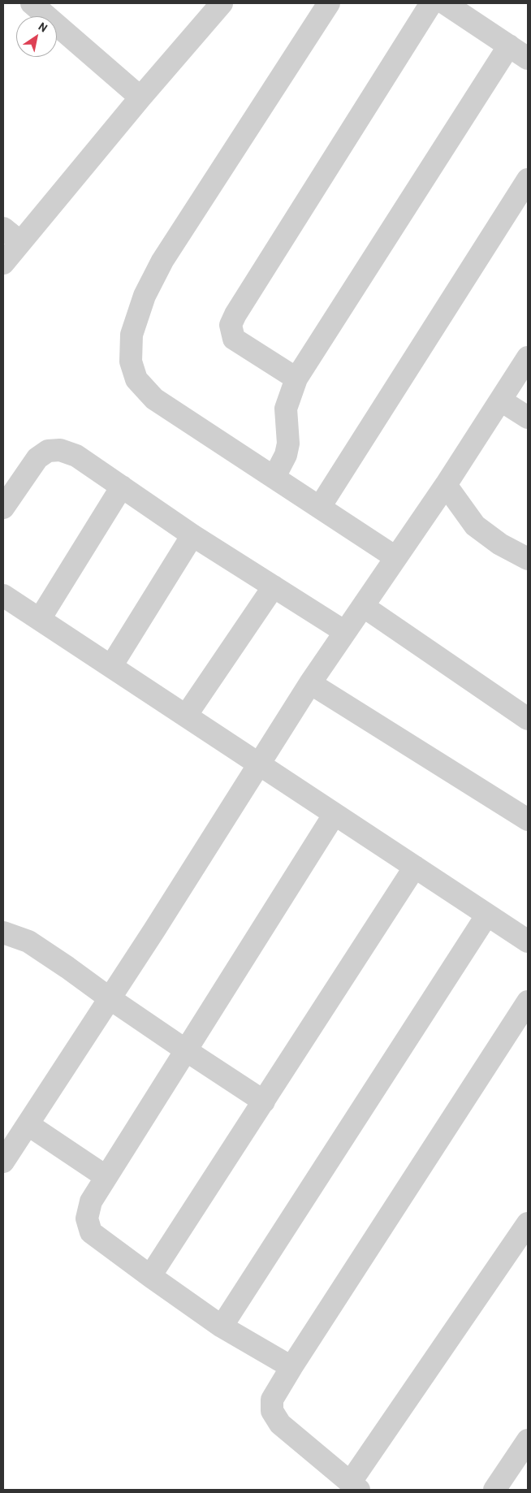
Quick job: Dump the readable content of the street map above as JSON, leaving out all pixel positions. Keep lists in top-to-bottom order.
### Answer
{
  "north": "top right"
}
